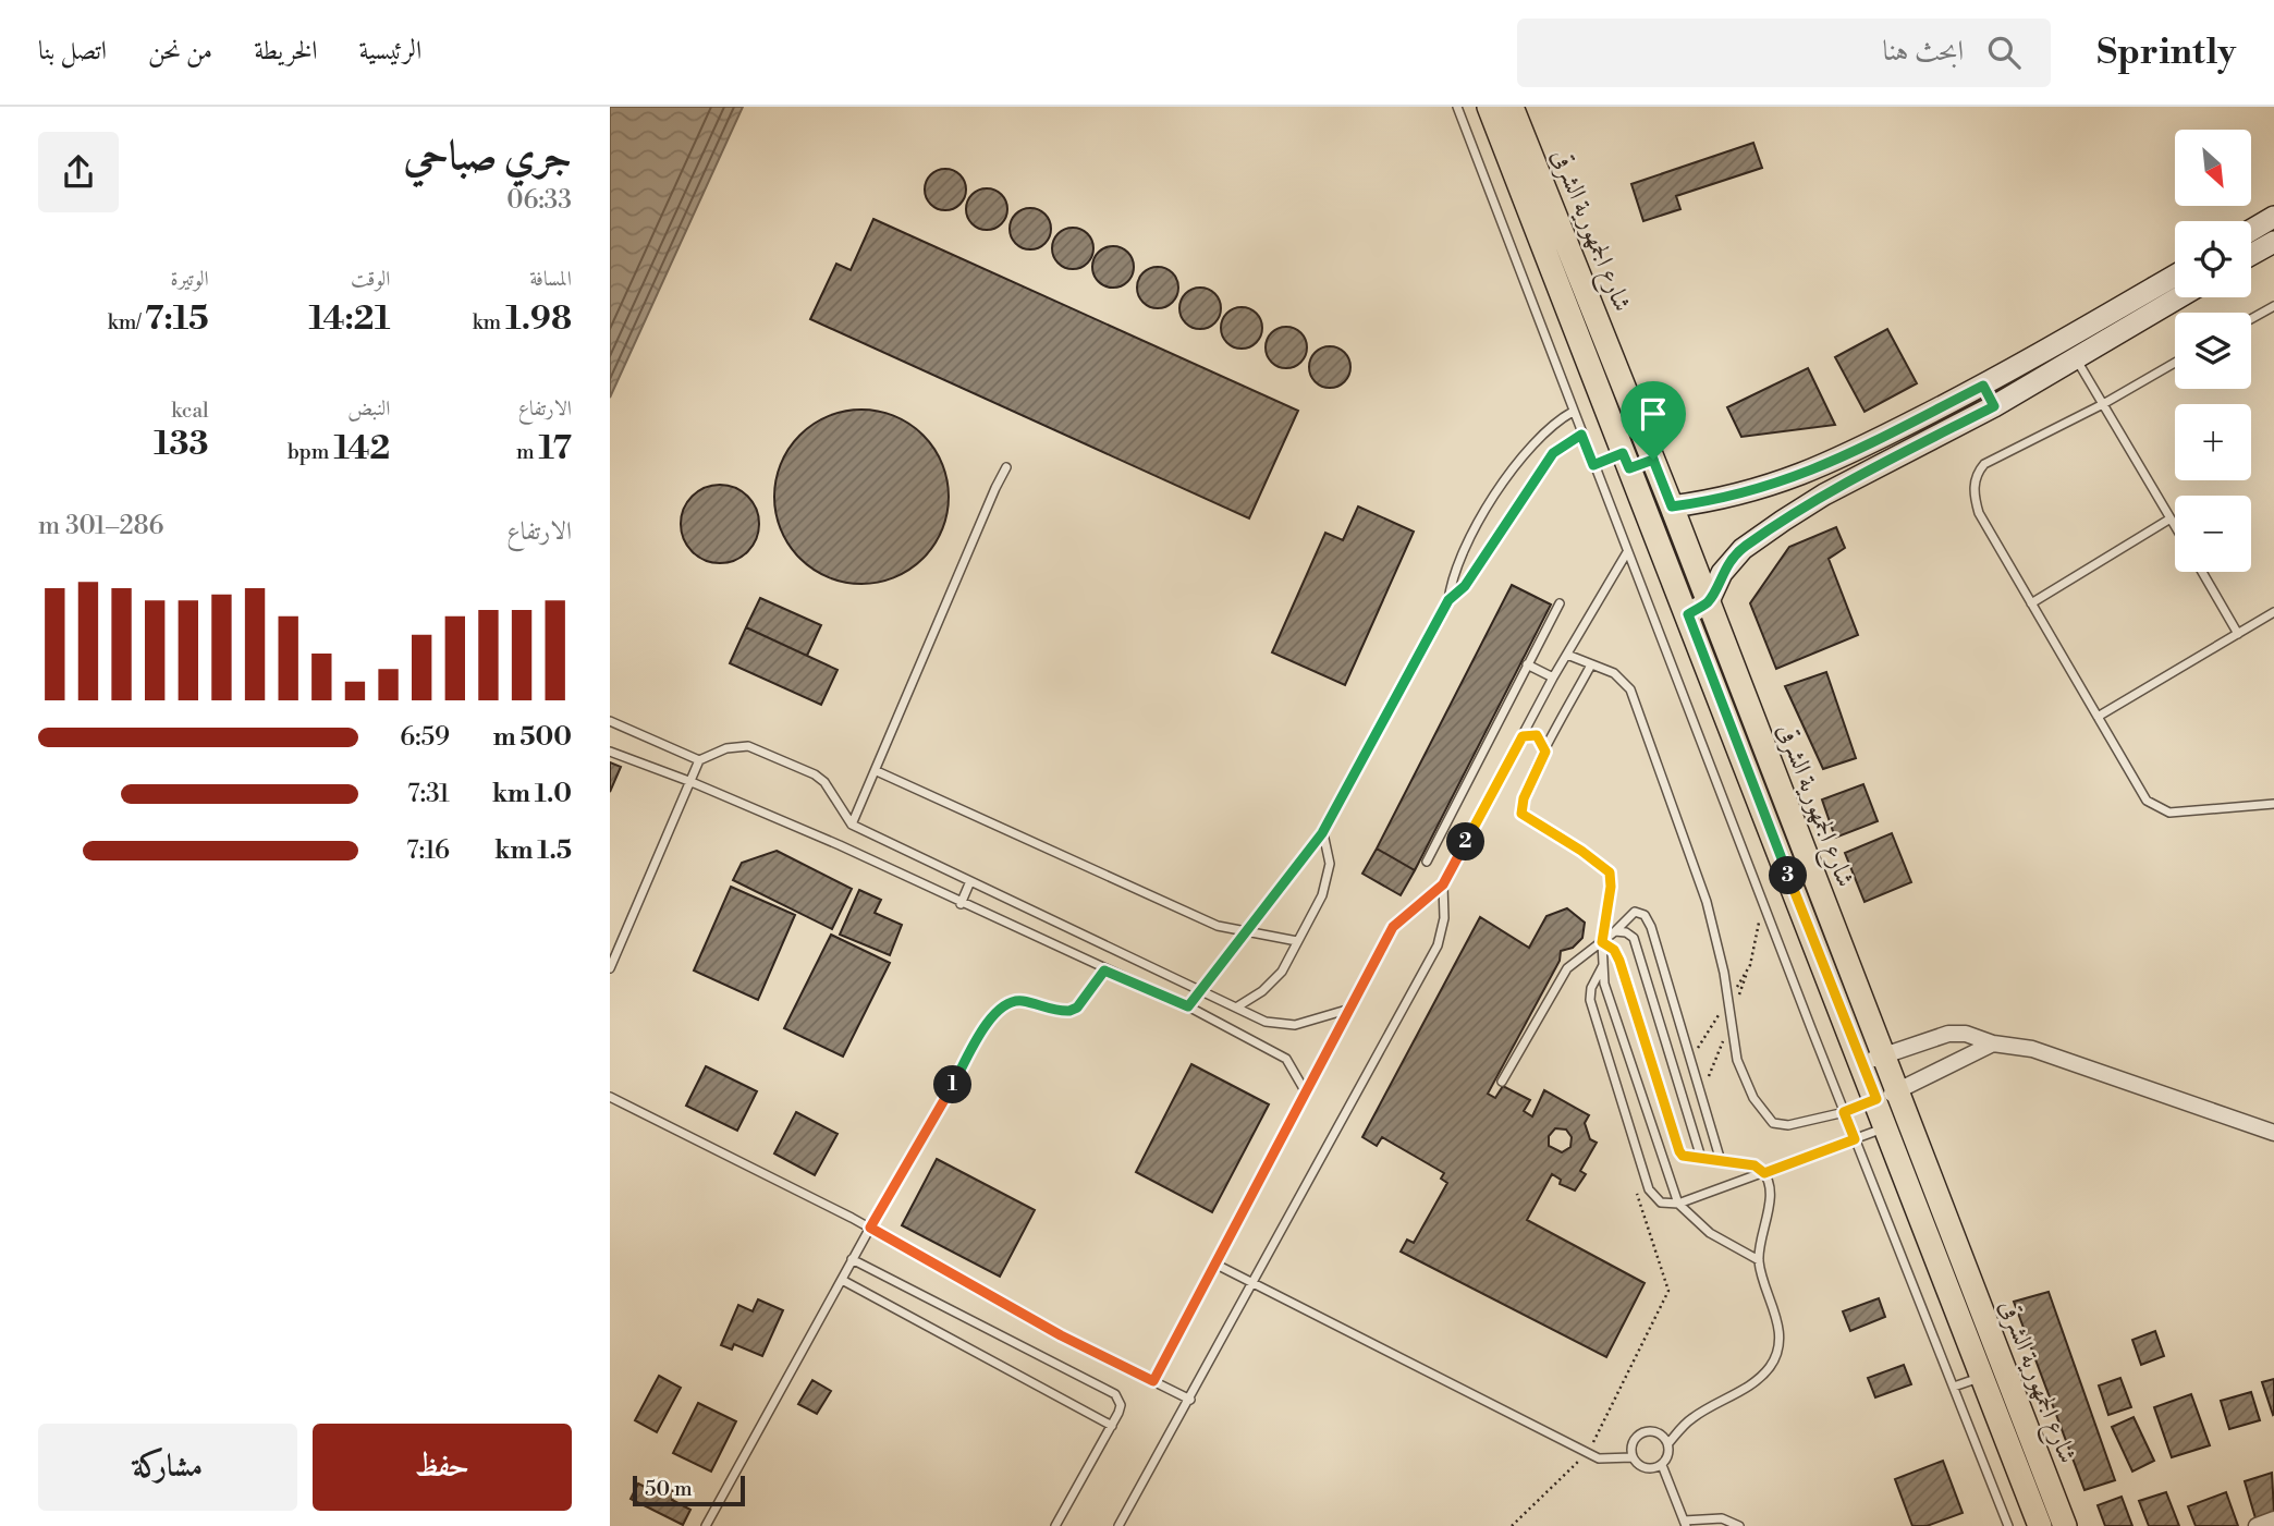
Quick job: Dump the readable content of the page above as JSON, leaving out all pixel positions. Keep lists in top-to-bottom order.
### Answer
{
  "streets": {
    "main road": ["شارع الجمهورية الشرقى"]
  },
  "scale_bar": "50 m",
  "north": "bottom right",
  "page": {
    "header": "Sprintly",
    "search": "ابحث هنا",
    "nav": [
      "الرئيسية",
      "الخريطة",
      "من نحن",
      "اتصل بنا"
    ],
    "heading": ["جري صباحي", "06:33"],
    "map_buttons": ["+", "−"],
    "stats": [
      ["المسافة", "1.98 km"],
      ["الوقت", "14:21"],
      ["الوتيرة", "7:15 /km"],
      ["الارتفاع", "17 m"],
      ["النبض", "142 bpm"],
      ["kcal", "133"]
    ],
    "chart": ["الارتفاع", "286–301 m"],
    "list": [
      {
        "name": "500 m",
        "note": "6:59"
      },
      {
        "name": "1.0 km",
        "note": "7:31"
      },
      {
        "name": "1.5 km",
        "note": "7:16"
      }
    ],
    "pins": ["2", "3", "1"],
    "buttons": ["حفظ", "مشاركة"],
    "scale": "50 m"
  }
}
